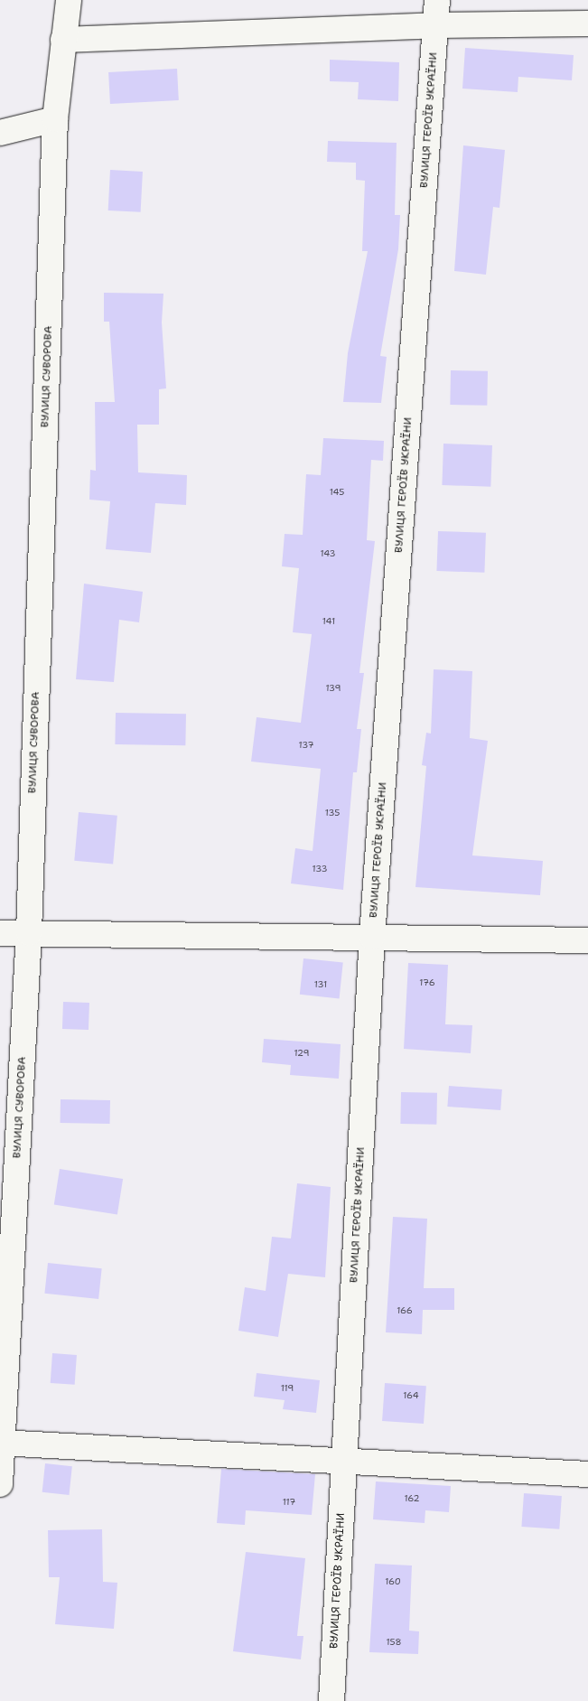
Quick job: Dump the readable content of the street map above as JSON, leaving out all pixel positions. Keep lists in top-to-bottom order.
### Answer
{
  "streets": {
    "street": ["ВУЛИЦЯ ГЕРОЇВ УКРАЇНИ", "ВУЛИЦЯ СУВОРОВА"]
  },
  "house_numbers": [
    "145",
    "143",
    "141",
    "139",
    "137",
    "135",
    "133",
    "176",
    "131",
    "129",
    "166",
    "119",
    "164",
    "162",
    "117",
    "160",
    "158"
  ]
}
